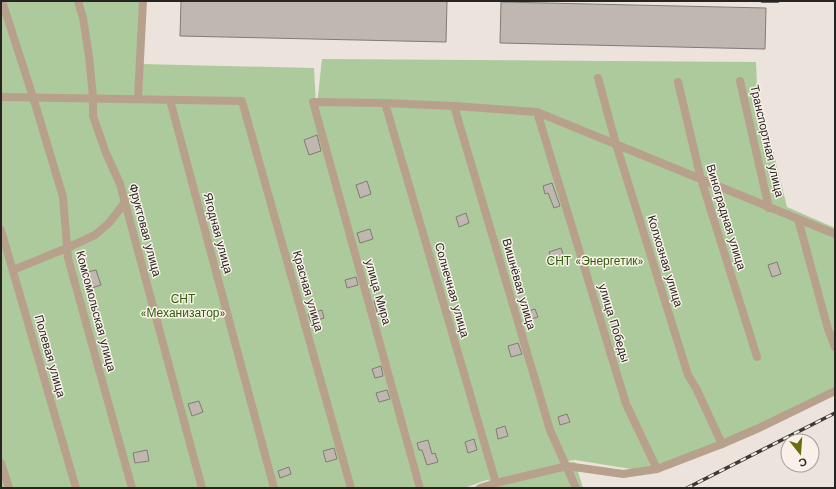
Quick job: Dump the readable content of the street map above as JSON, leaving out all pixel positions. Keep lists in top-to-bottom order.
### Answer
{
  "streets": {
    "street": [
      "Транспортная улица",
      "Виноградная улица",
      "Фруктовая улица",
      "Ягодная улица",
      "Колхозная улица",
      "Вишнёвая улица",
      "Солнечная улица",
      "Красная улица",
      "улица Мира",
      "Комсомольская улица",
      "улица Победы",
      "Полевая улица"
    ]
  },
  "crossings": [
    ["Ягодная улица", "Красная улица"],
    ["Солнечная улица", "улица Мира"]
  ],
  "parks": ["СНТ «Энергетик»", "СНТ «Механизатор»"],
  "north": "bottom"
}
